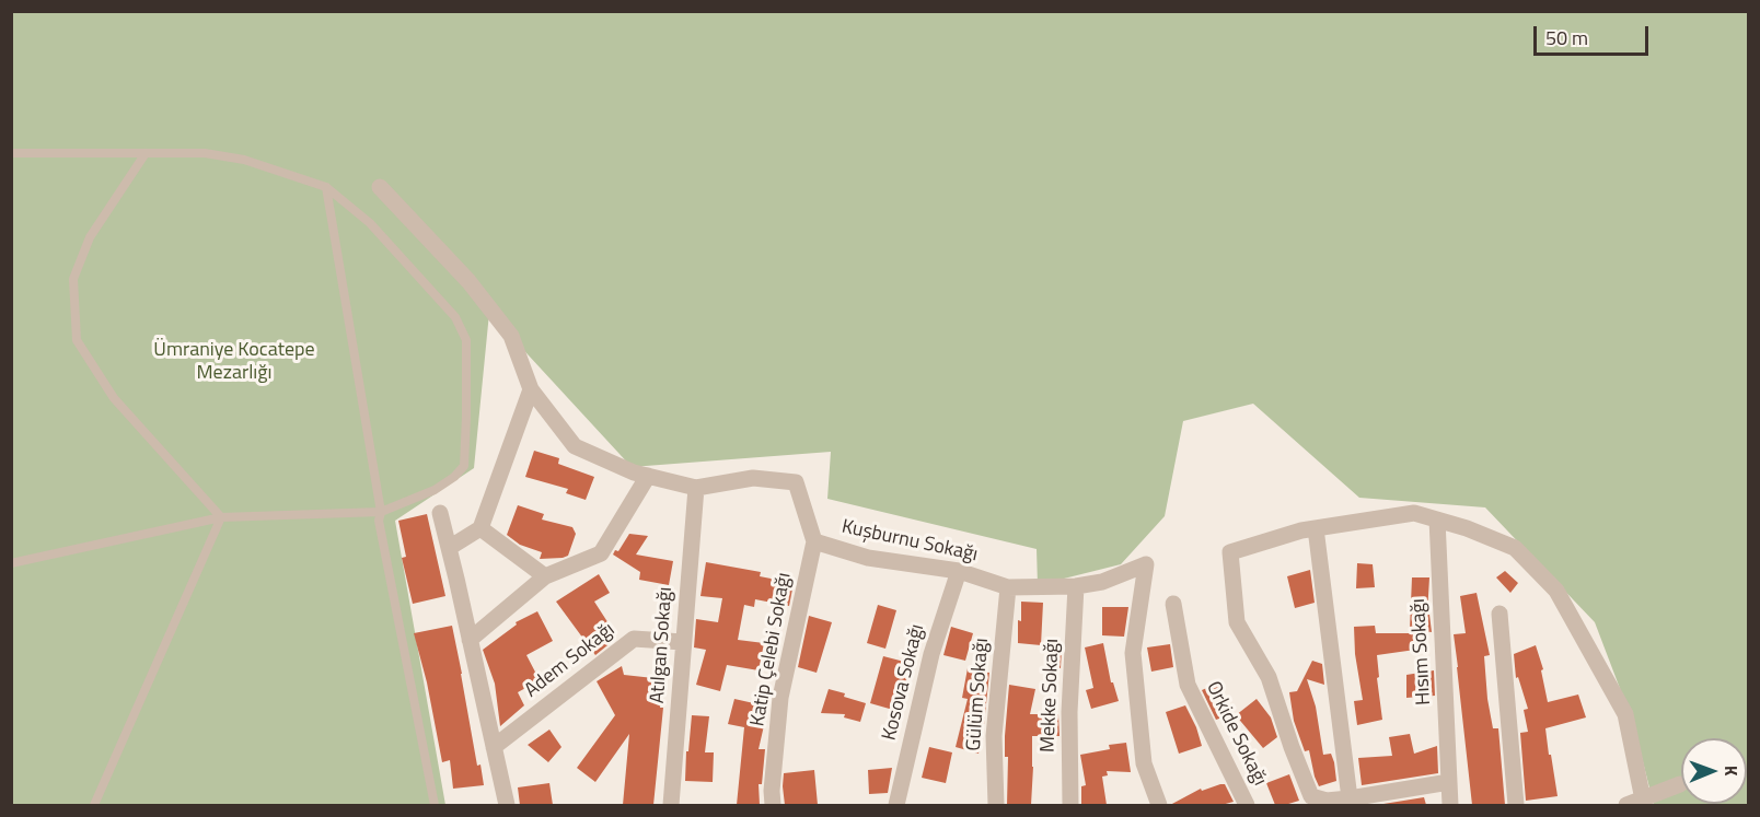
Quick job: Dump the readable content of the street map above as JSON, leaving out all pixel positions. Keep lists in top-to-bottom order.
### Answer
{
  "streets": {
    "street": [
      "Kuşburnu Sokağı",
      "Atılgan Sokağı",
      "Katip Çelebi Sokağı",
      "Hısım Sokağı",
      "Adem Sokağı",
      "Kosova Sokağı",
      "Gülüm Sokağı",
      "Mekke Sokağı",
      "Orkide Sokağı"
    ]
  },
  "crossings": [
    ["Kuşburnu Sokağı", "Atılgan Sokağı"],
    ["Kuşburnu Sokağı", "Katip Çelebi Sokağı"],
    ["Kuşburnu Sokağı", "Kosova Sokağı"],
    ["Kuşburnu Sokağı", "Gülüm Sokağı"],
    ["Kuşburnu Sokağı", "Mekke Sokağı"],
    ["Atılgan Sokağı", "Adem Sokağı"]
  ],
  "parks": ["Ümraniye Kocatepe Mezarlığı"],
  "scale_bar": "50 m",
  "north": "right"
}
